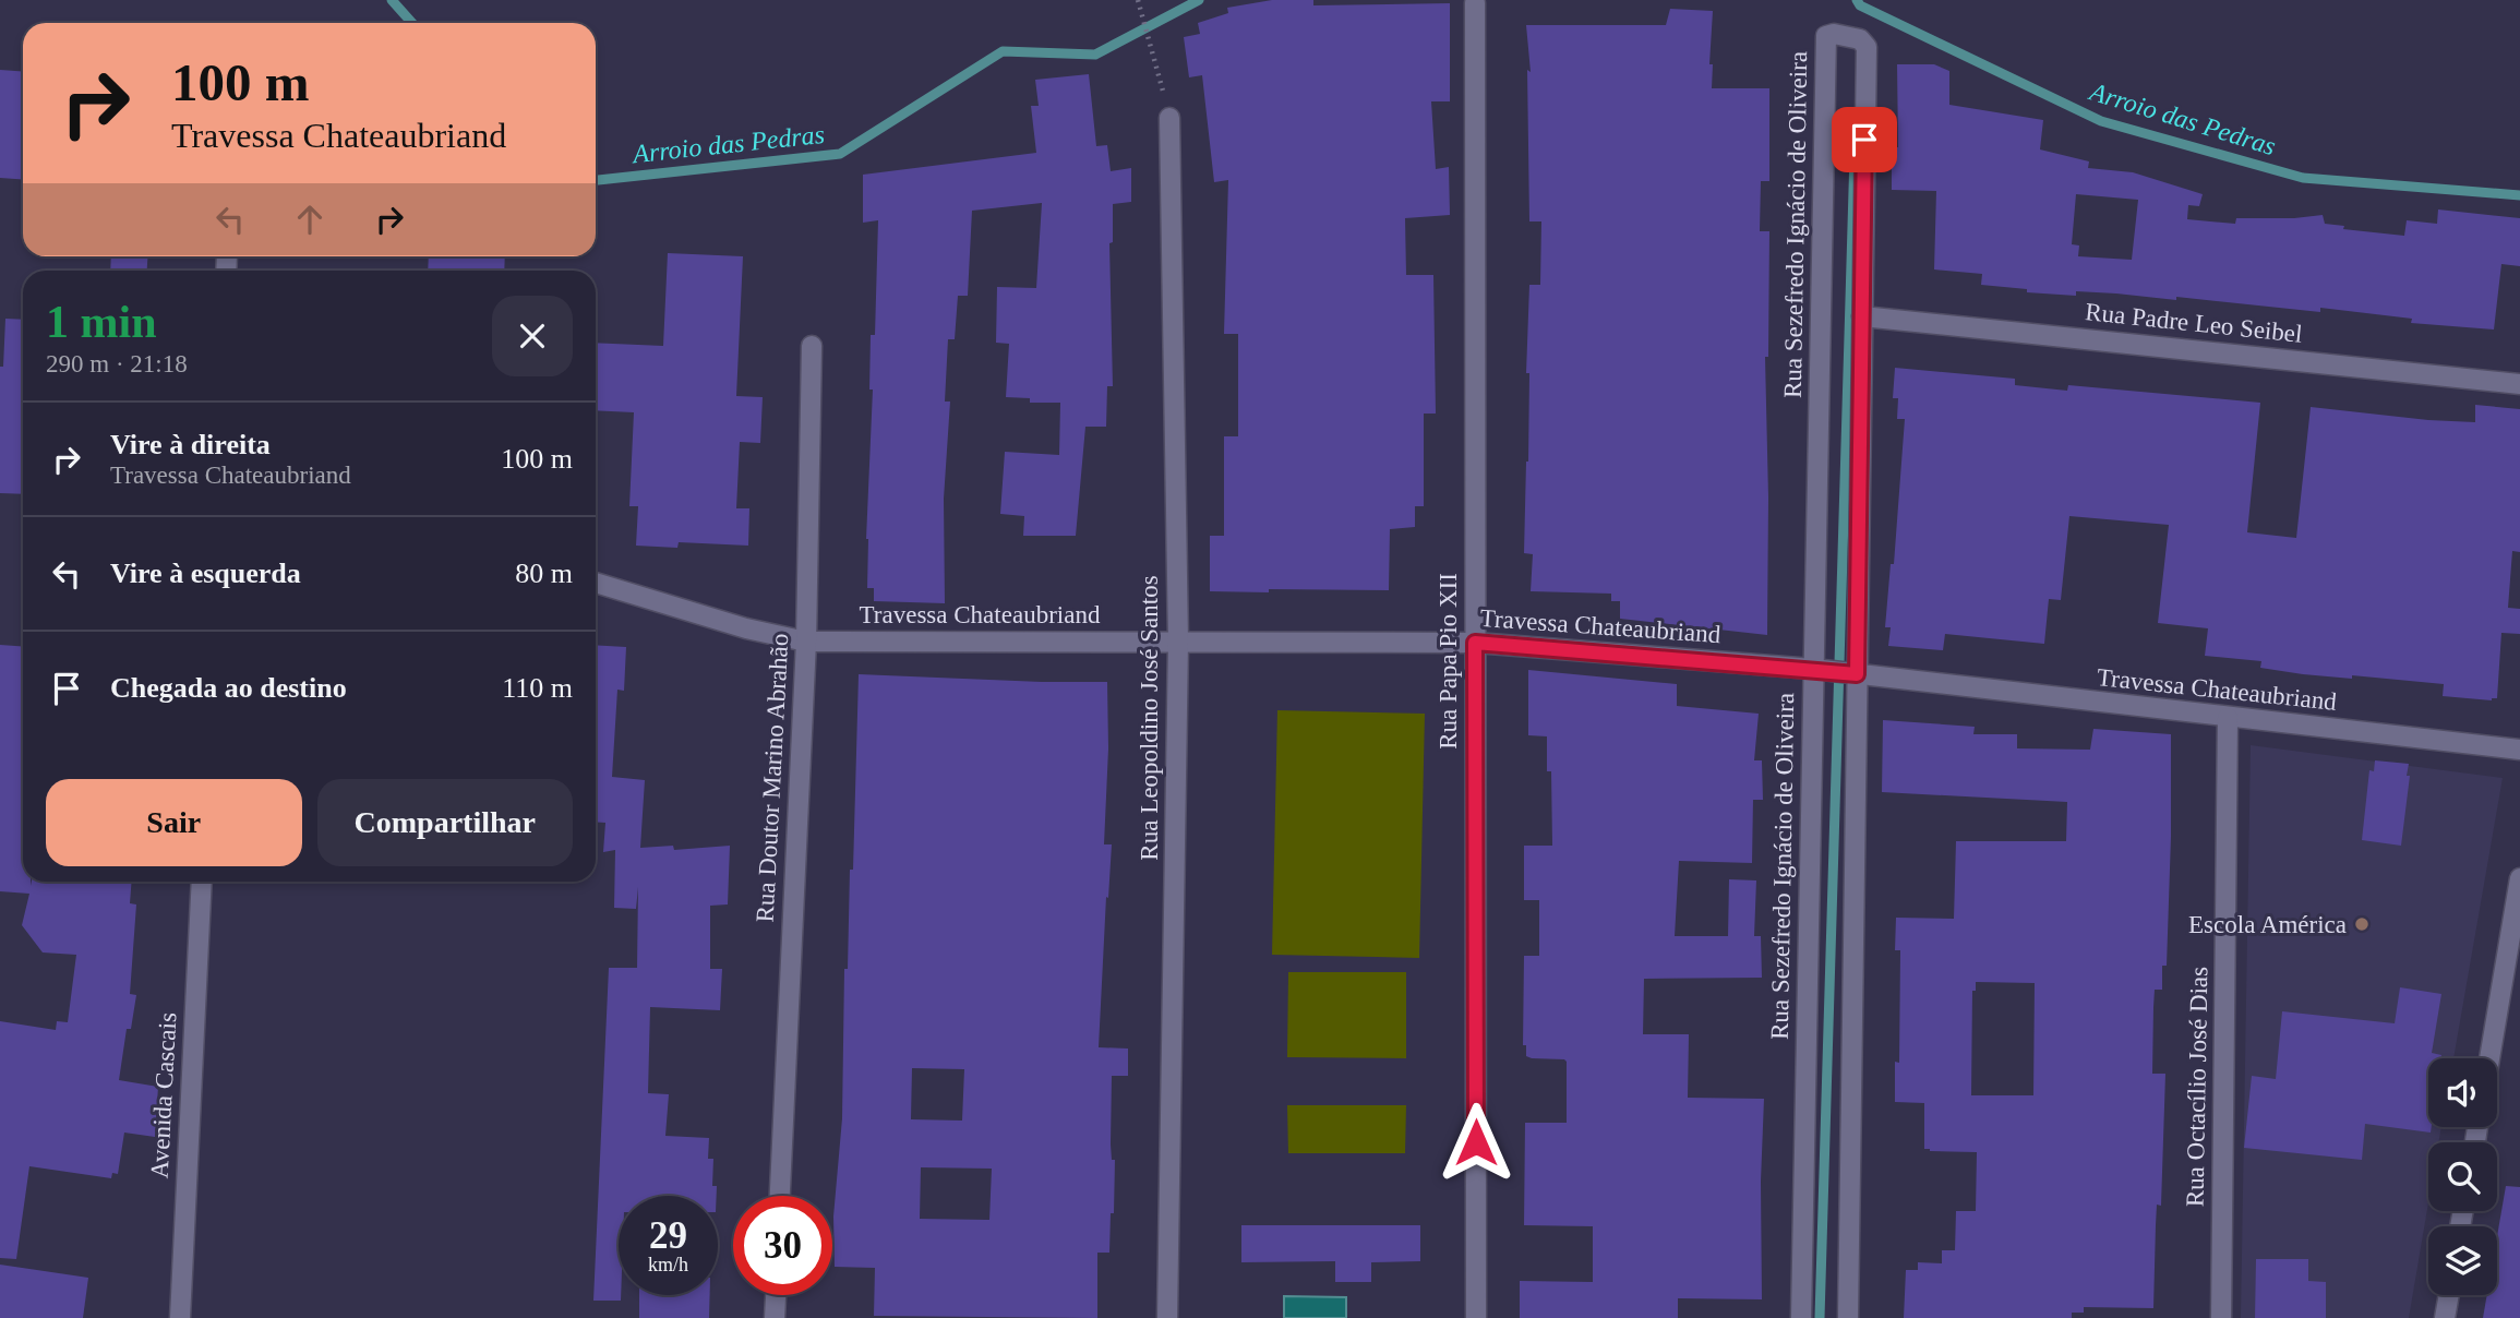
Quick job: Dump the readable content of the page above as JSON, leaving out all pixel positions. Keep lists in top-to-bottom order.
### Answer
{
  "streets": {
    "street": [
      "Rua Sezefredo Ignácio de Oliveira",
      "Rua Padre Leo Seibel",
      "Travessa Chateaubriand",
      "Rua Papa Pio XII",
      "Rua Leopoldino José Santos",
      "Rua Doutor Marino Abrahão",
      "Rua Octacílio José Dias",
      "Avenida Cascais"
    ]
  },
  "crossings": [
    ["Rua Sezefredo Ignácio de Oliveira", "Rua Padre Leo Seibel"],
    ["Rua Sezefredo Ignácio de Oliveira", "Travessa Chateaubriand"],
    ["Travessa Chateaubriand", "Rua Papa Pio XII"],
    ["Travessa Chateaubriand", "Rua Leopoldino José Santos"],
    ["Travessa Chateaubriand", "Rua Doutor Marino Abrahão"],
    ["Travessa Chateaubriand", "Rua Octacílio José Dias"]
  ],
  "water": ["Arroio das Pedras"],
  "places": ["Escola América"],
  "page": {
    "turn": ["100 m", "Travessa Chateaubriand"],
    "heading": ["1 min", "290 m · 21:18"],
    "list": [
      {
        "name": "Vire à direita",
        "note": "Travessa Chateaubriand",
        "value": "100 m"
      },
      {
        "name": "Vire à esquerda",
        "value": "80 m"
      },
      {
        "name": "Chegada ao destino",
        "value": "110 m"
      }
    ],
    "buttons": ["Sair", "Compartilhar"],
    "speed": "29 km/h",
    "limit": "30"
  }
}
